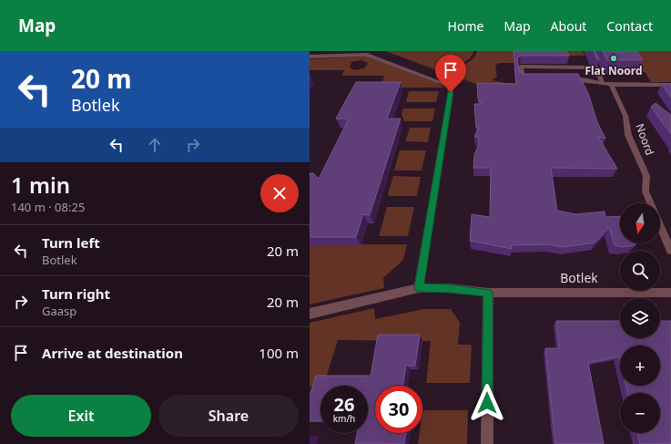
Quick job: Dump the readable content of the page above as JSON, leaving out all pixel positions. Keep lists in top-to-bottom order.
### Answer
{
  "streets": {
    "street": ["Noord", "Botlek"]
  },
  "places": ["Flat Noord"],
  "north": "bottom",
  "page": {
    "header": "Map",
    "nav": [
      "Home",
      "Map",
      "About",
      "Contact"
    ],
    "turn": ["20 m", "Botlek"],
    "heading": ["1 min", "140 m · 08:25"],
    "map_buttons": ["+", "−"],
    "list": [
      {
        "name": "Turn left",
        "note": "Botlek",
        "value": "20 m"
      },
      {
        "name": "Turn right",
        "note": "Gaasp",
        "value": "20 m"
      },
      {
        "name": "Arrive at destination",
        "value": "100 m"
      }
    ],
    "speed": "26 km/h",
    "limit": "30",
    "buttons": ["Exit", "Share"]
  }
}
